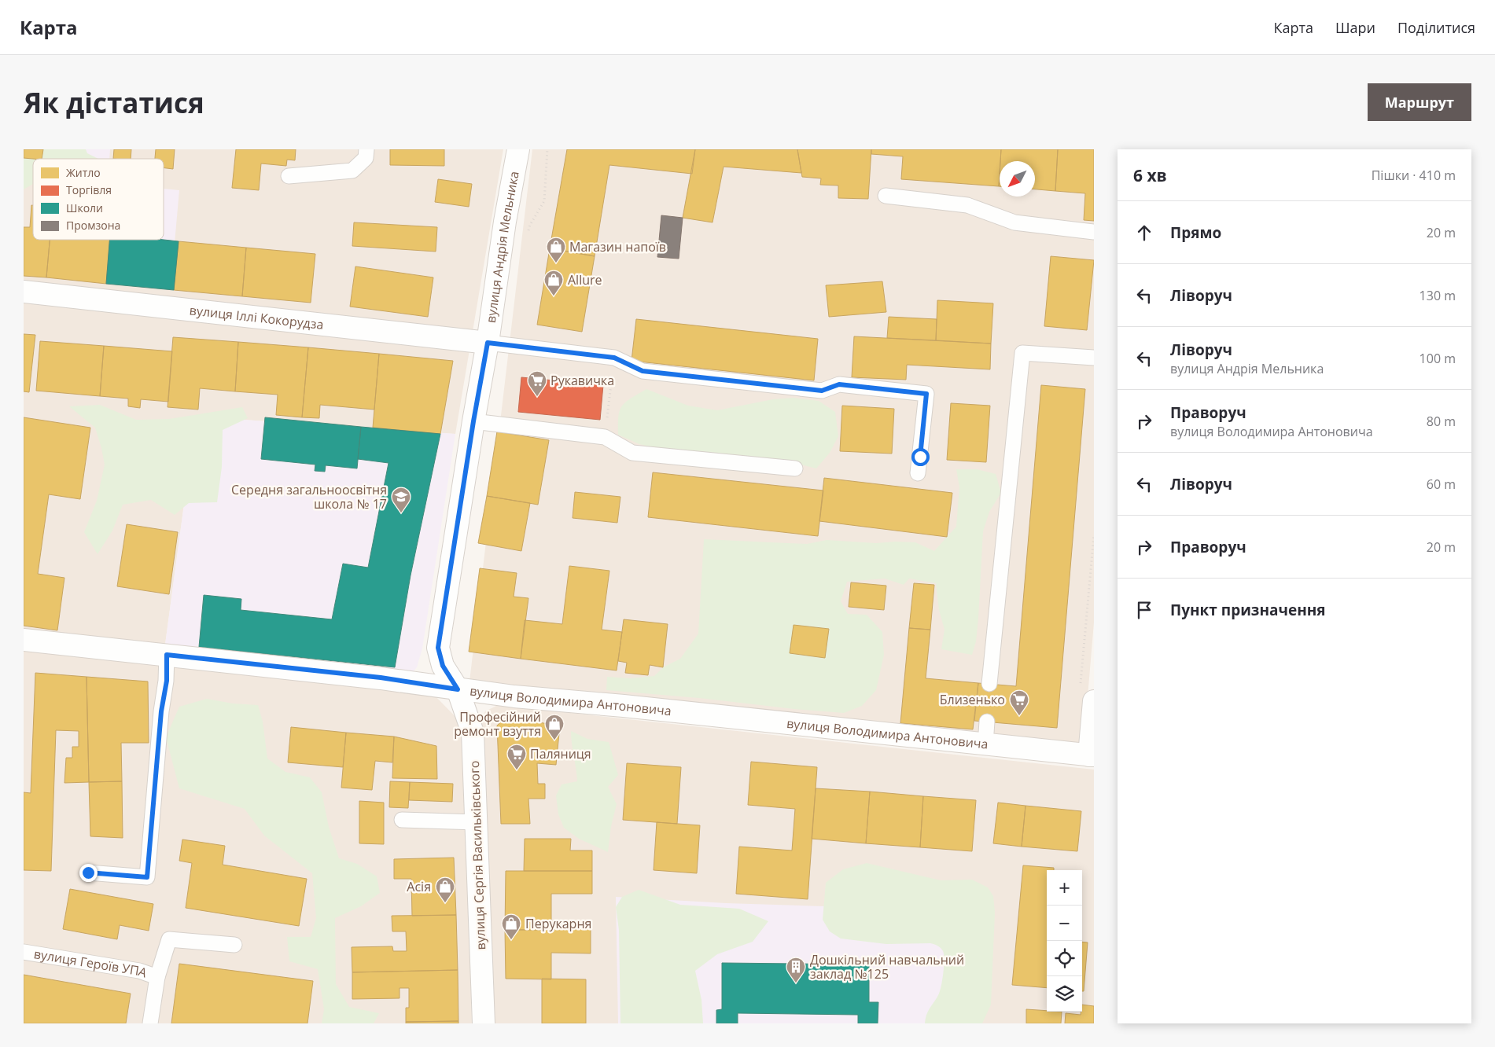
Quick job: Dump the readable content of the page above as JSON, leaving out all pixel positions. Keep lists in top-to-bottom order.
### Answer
{
  "streets": {
    "street": [
      "вулиця Андрія Мельника",
      "вулиця Іллі Кокорудза",
      "вулиця Володимира Антоновича",
      "вулиця Сергія Васильківського"
    ],
    "lane": ["вулиця Героїв УПА"]
  },
  "crossings": [
    ["вулиця Андрія Мельника", "вулиця Іллі Кокорудза"],
    ["вулиця Андрія Мельника", "вулиця Володимира Антоновича"],
    ["вулиця Андрія Мельника", "вулиця Сергія Васильківського"],
    ["вулиця Володимира Антоновича", "вулиця Сергія Васильківського"]
  ],
  "places": {
    "shop": [
      "Магазин напоїв",
      "Allure",
      "Професійний ремонт взуття",
      "Асія",
      "Перукарня"
    ],
    "supermarket": ["Рукавичка", "Близенько", "Паляниця"],
    "school or university": ["Середня загальноосвітня школа № 17"],
    "building": ["Дошкільний навчальний заклад №125"]
  },
  "legend": [
    "Житло",
    "Торгівля",
    "Школи",
    "Промзона"
  ],
  "north": "bottom left",
  "page": {
    "header": "Карта",
    "nav": ["Карта", "Шари", "Поділитися"],
    "buttons": "Маршрут",
    "title": "Як дістатися",
    "heading": ["6 хв", "Пішки · 410 m"],
    "list": [
      ["Прямо", "20 m"],
      ["Ліворуч", "130 m"],
      ["Ліворуч", "вулиця Андрія Мельника", "100 m"],
      ["Праворуч", "вулиця Володимира Антоновича", "80 m"],
      ["Ліворуч", "60 m"],
      ["Праворуч", "20 m"],
      "Пункт призначення"
    ],
    "map_buttons": ["+", "−"]
  }
}
